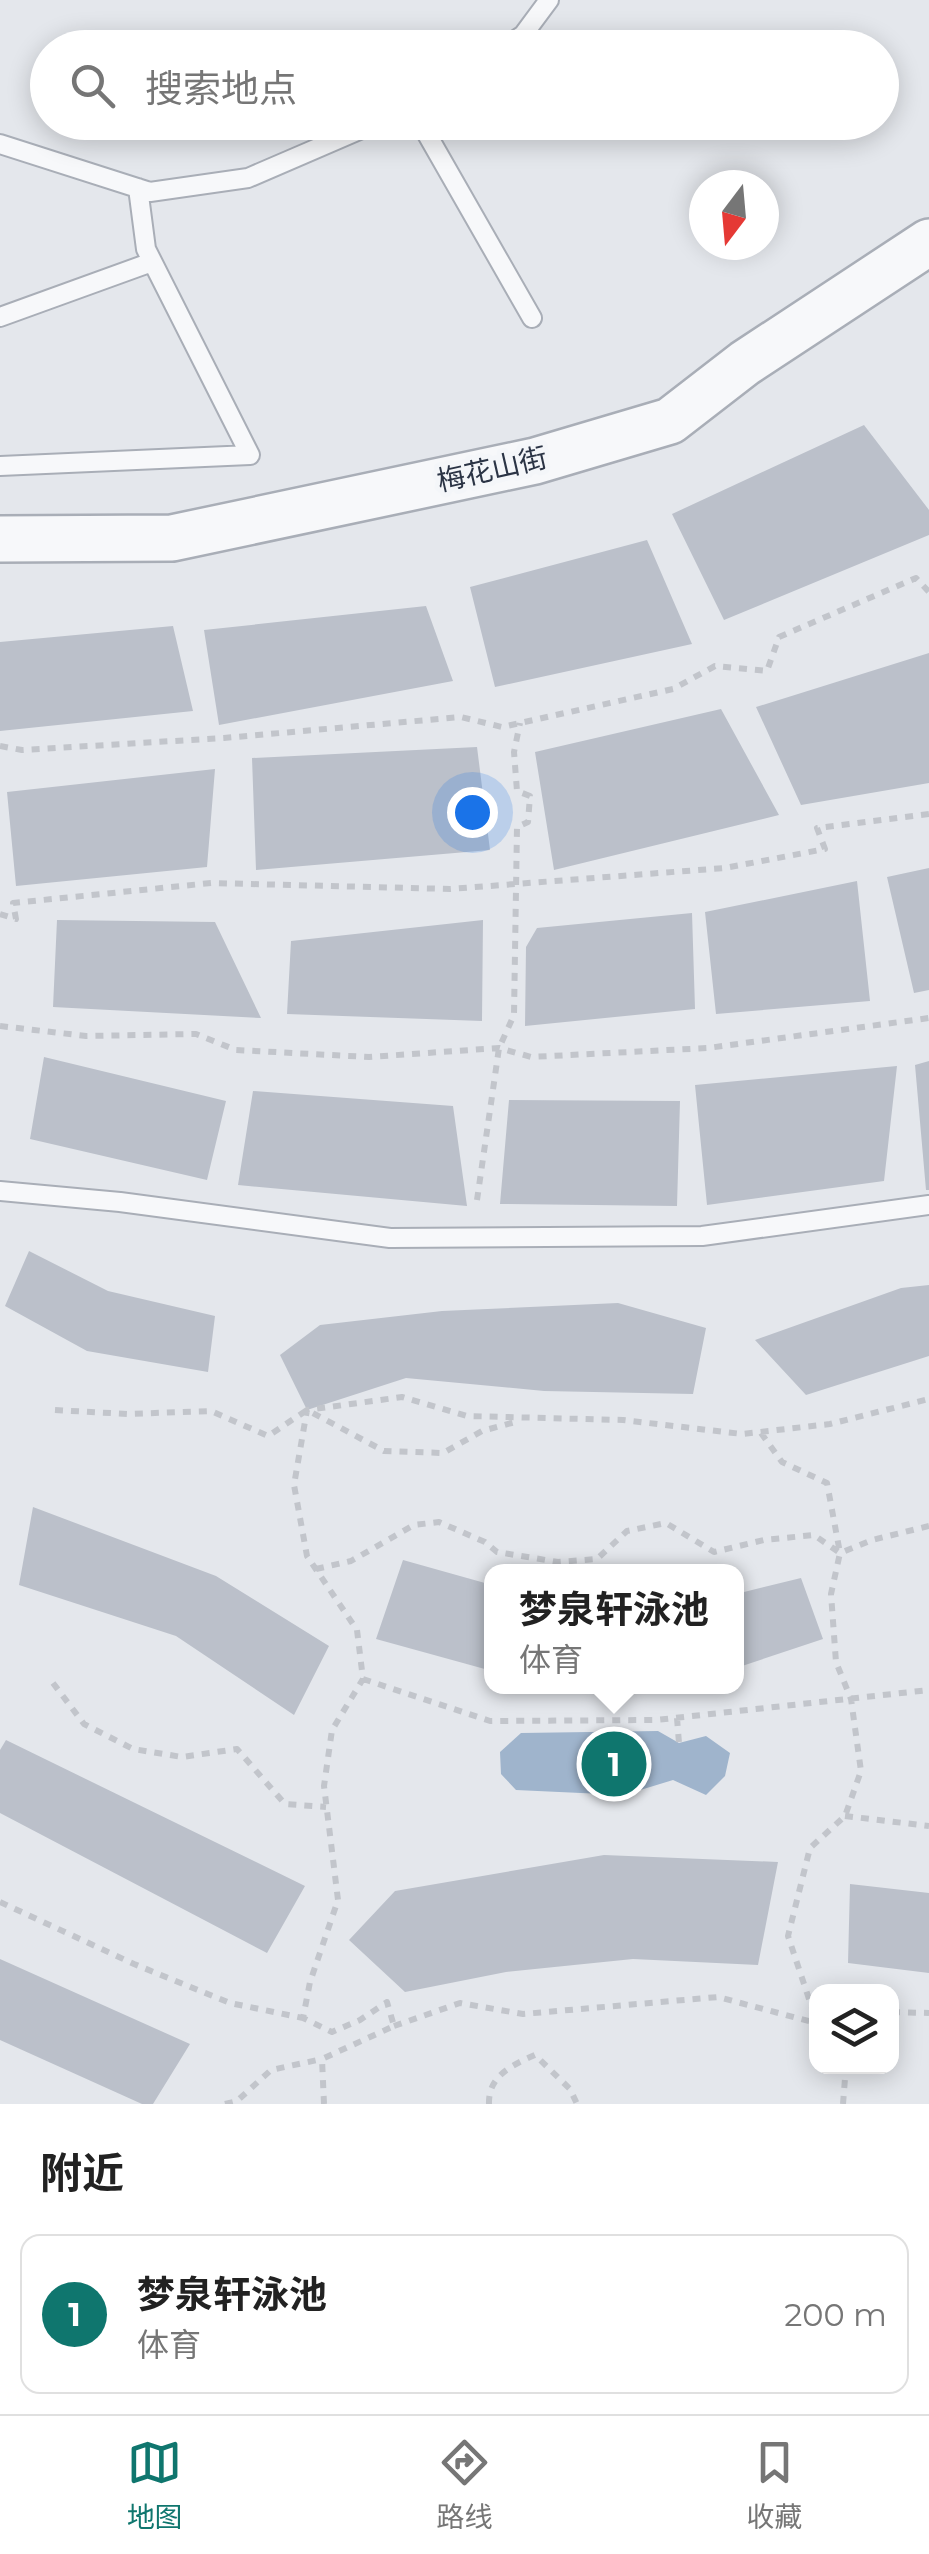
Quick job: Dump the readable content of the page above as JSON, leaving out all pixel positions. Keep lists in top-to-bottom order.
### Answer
{
  "streets": {
    "street": ["梅花山街"]
  },
  "north": "bottom",
  "page": {
    "search": "搜索地点",
    "popup": ["梦泉轩泳池", "体育"],
    "pins": "1",
    "heading": "附近",
    "list": [
      {
        "mark": "1",
        "name": "梦泉轩泳池",
        "note": "体育",
        "value": "200 m"
      }
    ],
    "nav": ["地图", "路线", "收藏"]
  }
}
